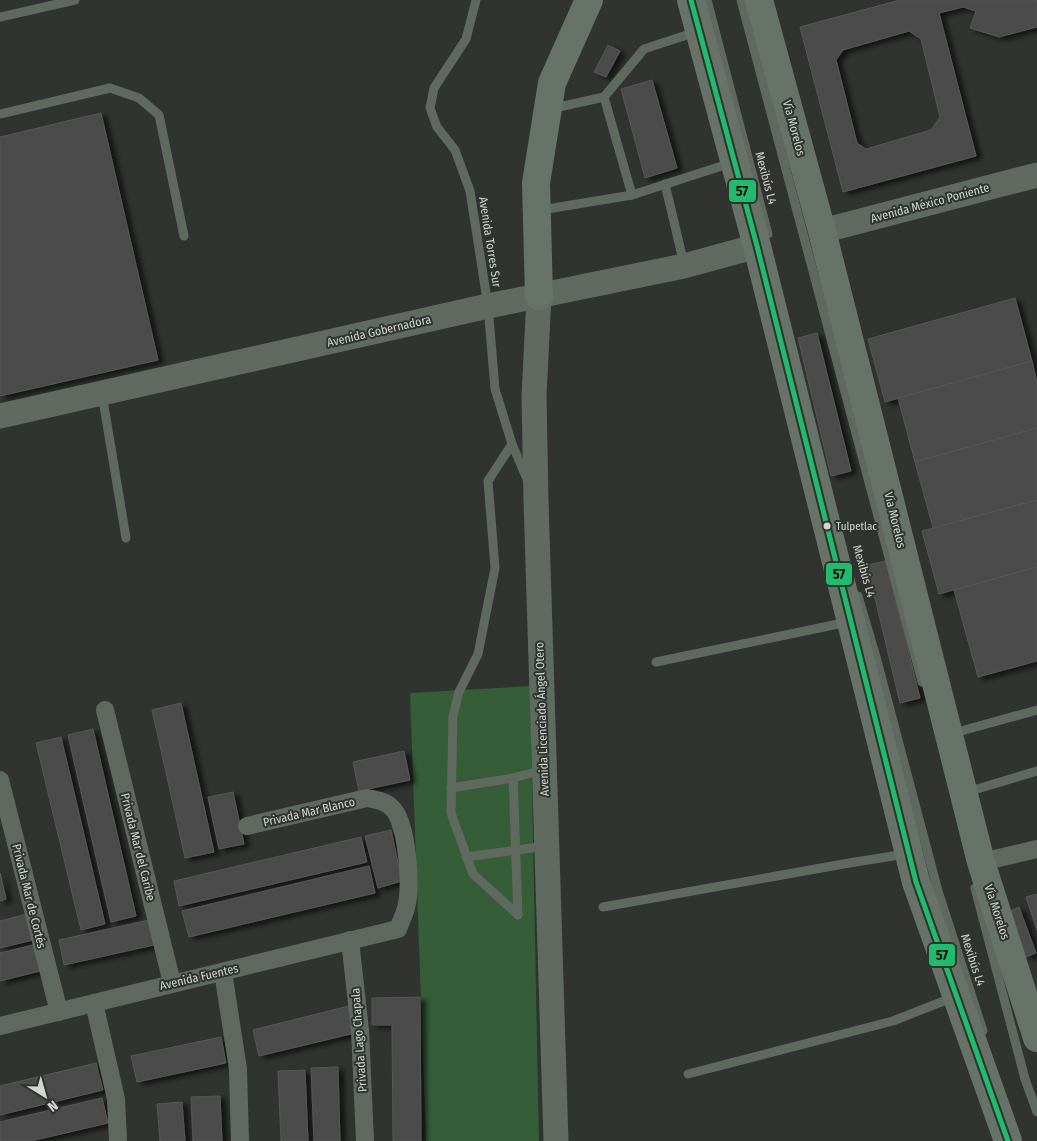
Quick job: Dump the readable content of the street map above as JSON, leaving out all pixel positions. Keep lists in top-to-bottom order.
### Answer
{
  "streets": {
    "main road": [
      "Vía Morelos",
      "Avenida México Poniente",
      "Avenida Gobernadora",
      "Avenida Licenciado Ángel Otero"
    ],
    "street": [
      "Privada Mar Blanco",
      "Privada Mar del Caribe",
      "Privada Mar de Cortés",
      "Avenida Fuentes",
      "Privada Lago Chapala"
    ],
    "lane": ["Mexibús L4", "Avenida Torres Sur"]
  },
  "crossings": [
    ["Vía Morelos", "Mexibús L4"],
    ["Vía Morelos", "Avenida México Poniente"],
    ["Mexibús L4", "Avenida Gobernadora"],
    ["Avenida Torres Sur", "Avenida Gobernadora"],
    ["Avenida Torres Sur", "Avenida Licenciado Ángel Otero"],
    ["Avenida Gobernadora", "Avenida Licenciado Ángel Otero"],
    ["Privada Mar Blanco", "Avenida Fuentes"],
    ["Privada Mar del Caribe", "Avenida Fuentes"],
    ["Privada Mar de Cortés", "Avenida Fuentes"],
    ["Avenida Fuentes", "Privada Lago Chapala"]
  ],
  "places": ["Tulpetlac"],
  "lines": ["transit line 57"],
  "north": "bottom right"
}
